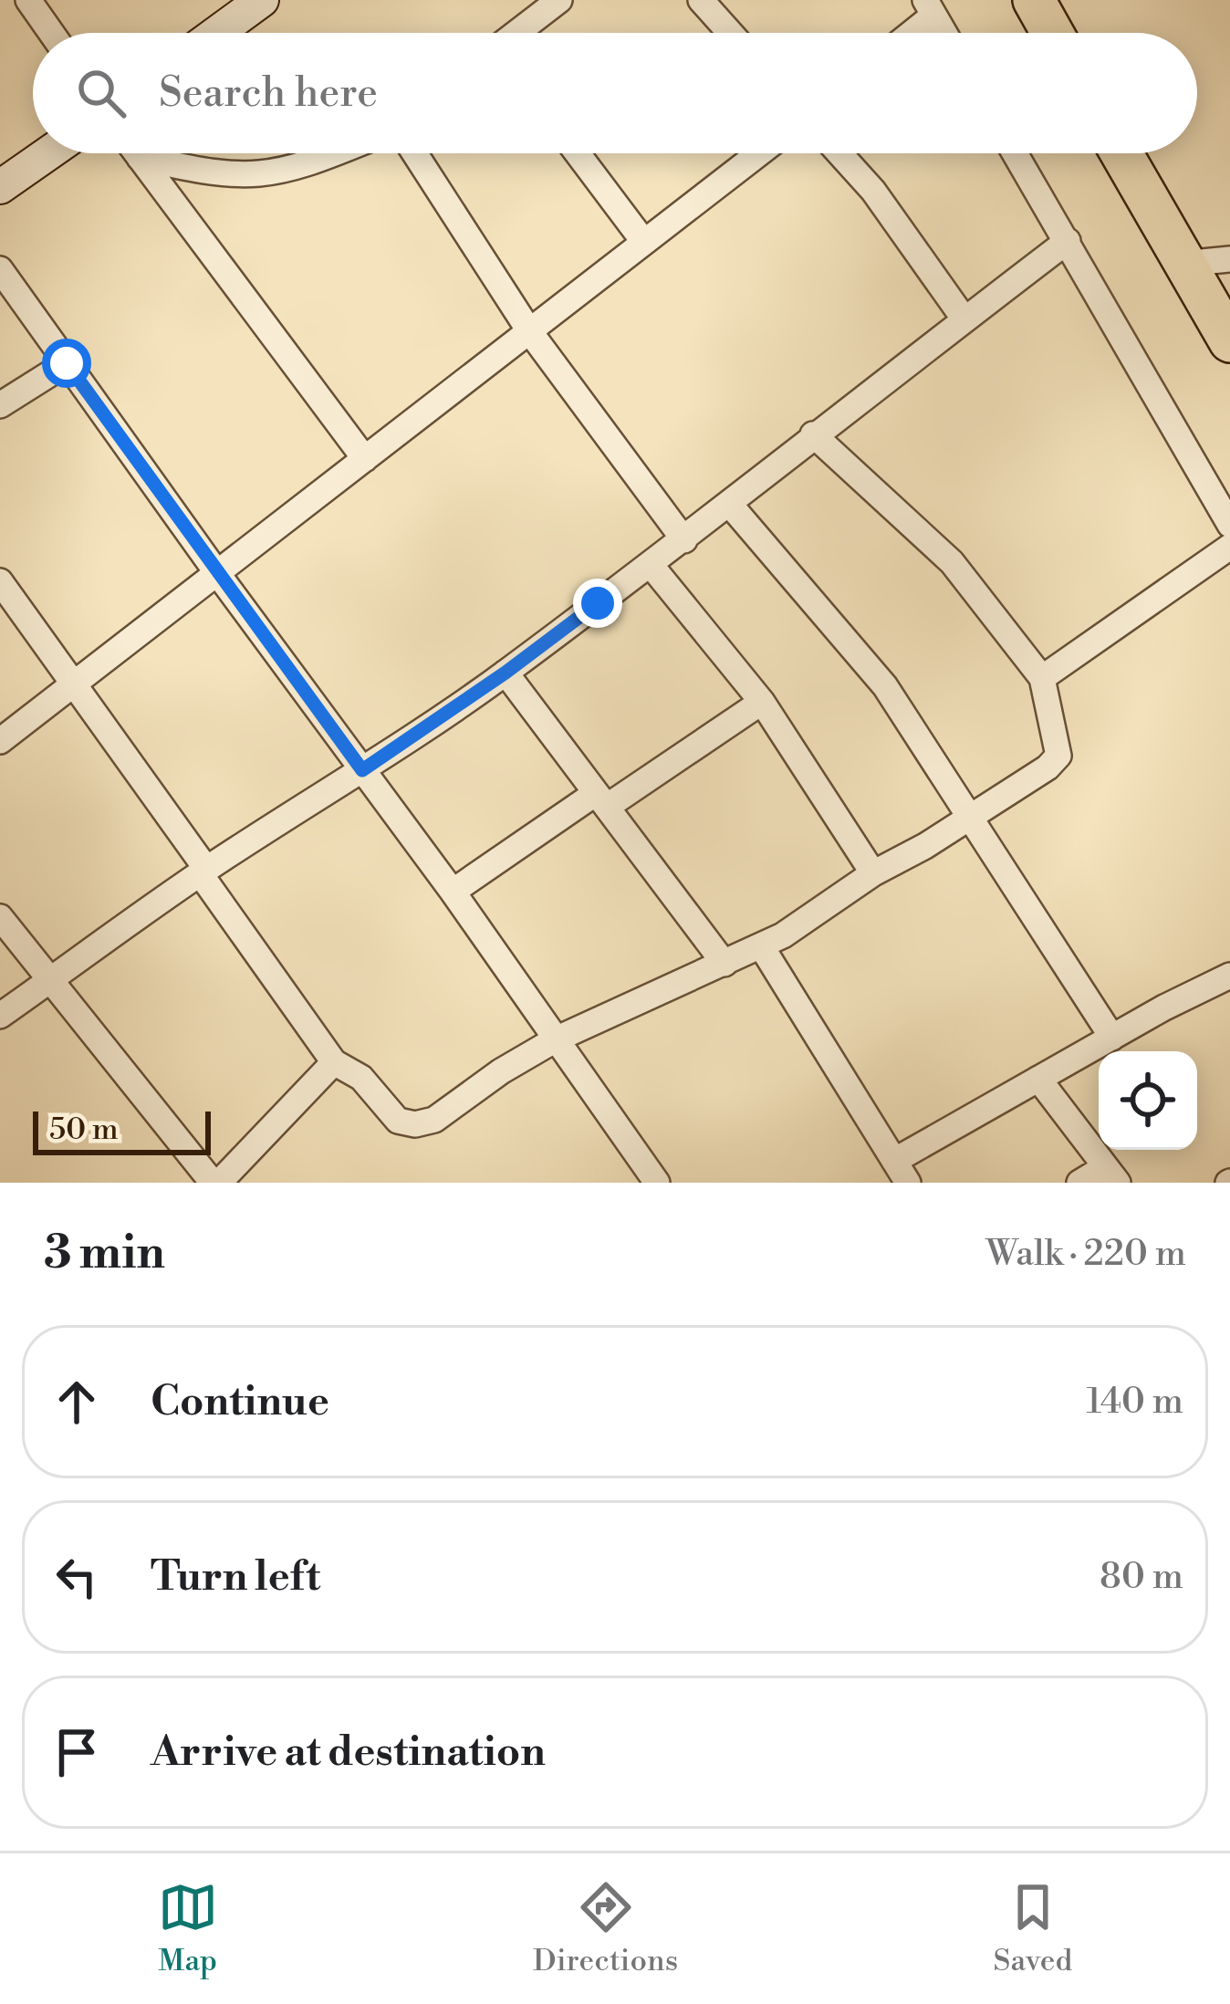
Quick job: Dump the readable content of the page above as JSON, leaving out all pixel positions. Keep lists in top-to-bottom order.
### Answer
{
  "scale_bar": "50 m",
  "page": {
    "search": "Search here",
    "scale": "50 m",
    "heading": ["3 min", "Walk · 220 m"],
    "list": [
      ["Continue", "140 m"],
      ["Turn left", "80 m"],
      "Arrive at destination"
    ],
    "nav": ["Map", "Directions", "Saved"]
  }
}
